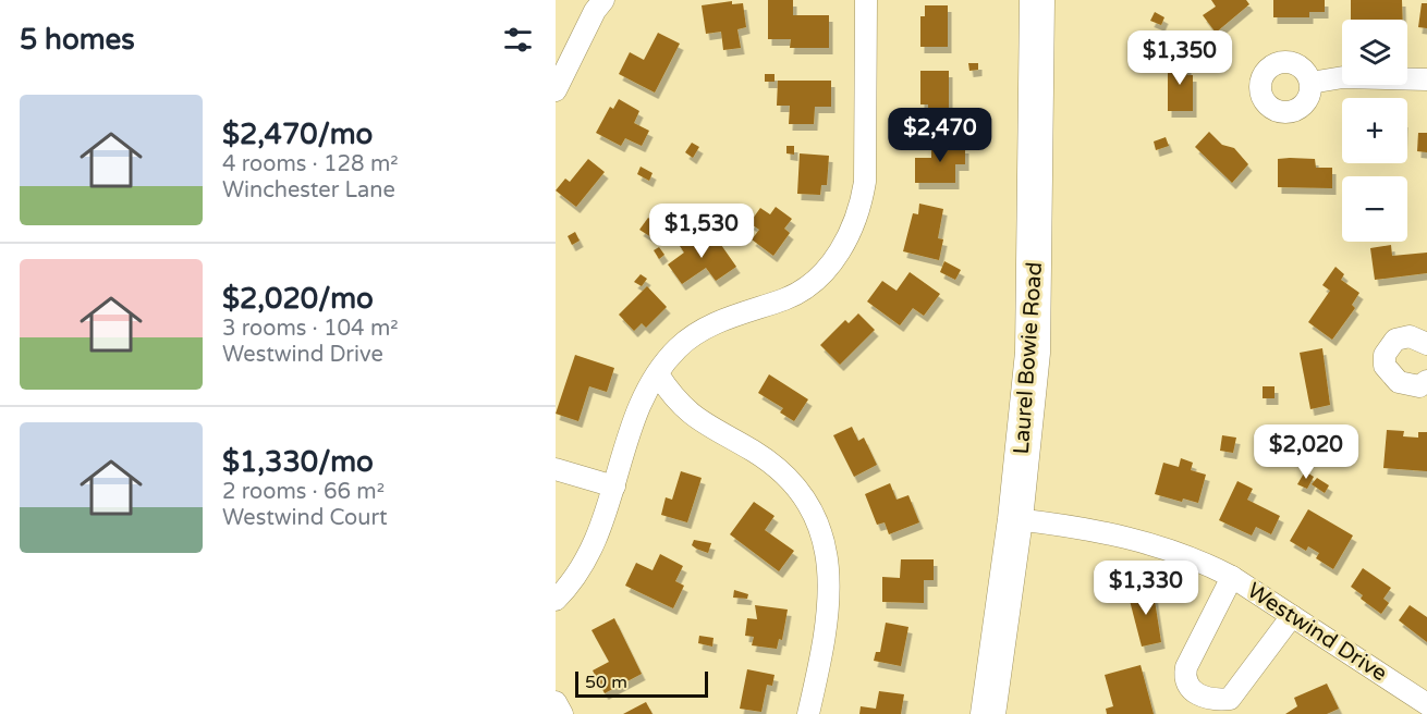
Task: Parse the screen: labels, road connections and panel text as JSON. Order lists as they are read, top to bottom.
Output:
{
  "streets": {
    "main road": ["Laurel Bowie Road"],
    "street": ["Westwind Drive"]
  },
  "crossings": [
    ["Laurel Bowie Road", "Westwind Drive"]
  ],
  "scale_bar": "50 m",
  "page": {
    "heading": "5 homes",
    "map_buttons": ["+", "−"],
    "price": [
      "$1,350",
      "$2,470",
      "$1,530",
      "$2,020",
      "$1,330"
    ],
    "list": [
      {
        "name": "$2,470/mo",
        "note": "4 rooms · 128 m² · Winchester Lane"
      },
      {
        "name": "$2,020/mo",
        "note": "3 rooms · 104 m² · Westwind Drive"
      },
      {
        "name": "$1,330/mo",
        "note": "2 rooms · 66 m² · Westwind Court"
      }
    ],
    "scale": "50 m"
  }
}
